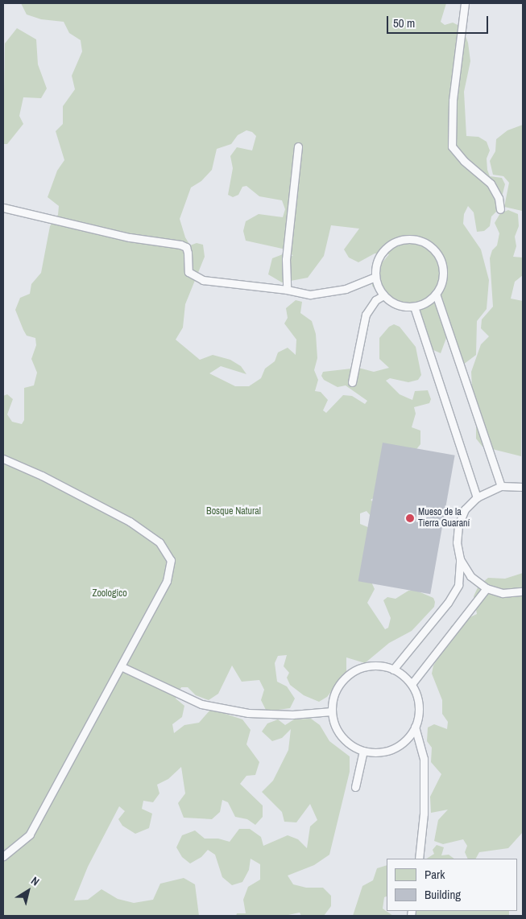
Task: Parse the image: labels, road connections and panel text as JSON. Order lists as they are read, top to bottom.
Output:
{
  "parks": ["Bosque Natural", "Zoologico"],
  "places": ["Mueso de la Tierra Guaraní"],
  "legend": ["Park", "Building"],
  "scale_bar": "50 m",
  "north": "top right"
}
